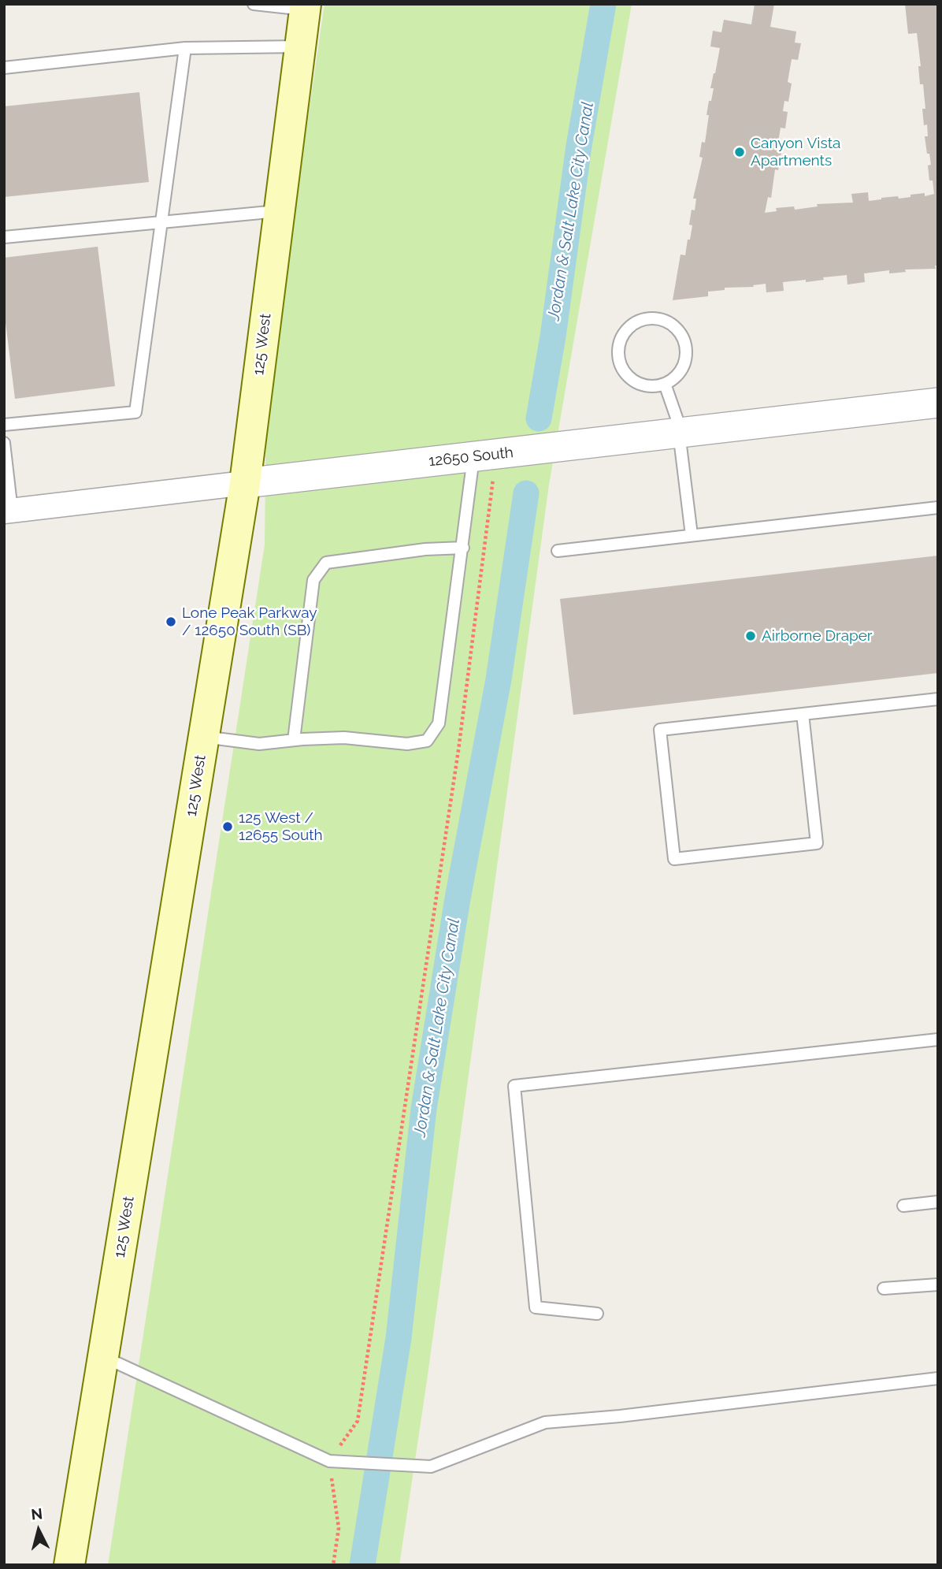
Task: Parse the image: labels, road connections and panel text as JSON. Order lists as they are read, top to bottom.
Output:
{
  "streets": {
    "main road": ["125 West"],
    "street": ["12650 South"]
  },
  "crossings": [
    ["125 West", "12650 South"]
  ],
  "water": ["Jordan & Salt Lake City Canal"],
  "places": [
    "Canyon Vista Apartments",
    "Lone Peak Parkway / 12650 South (SB)",
    "Airborne Draper",
    "125 West / 12655 South"
  ],
  "north": "top"
}
